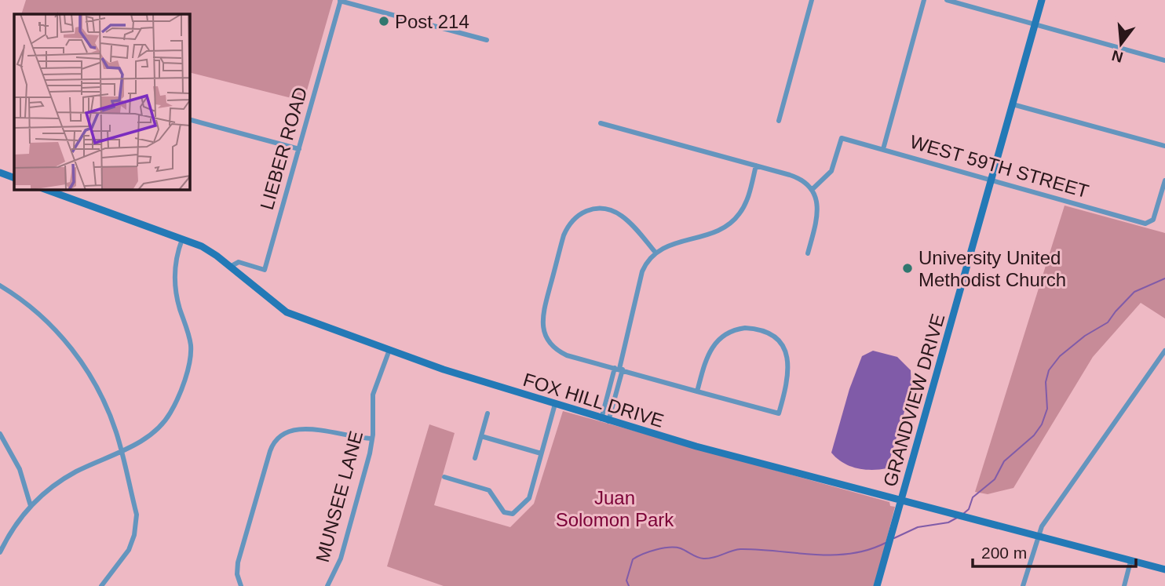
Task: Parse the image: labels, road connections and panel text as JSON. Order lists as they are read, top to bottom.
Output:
{
  "streets": {
    "street": [
      "LIEBER ROAD",
      "WEST 59TH STREET",
      "FOX HILL DRIVE",
      "GRANDVIEW DRIVE",
      "MUNSEE LANE"
    ]
  },
  "crossings": [
    ["LIEBER ROAD", "FOX HILL DRIVE"],
    ["WEST 59TH STREET", "GRANDVIEW DRIVE"],
    ["FOX HILL DRIVE", "GRANDVIEW DRIVE"],
    ["FOX HILL DRIVE", "MUNSEE LANE"]
  ],
  "parks": ["Juan Solomon Park"],
  "places": ["Post 214", "University United Methodist Church"],
  "scale_bar": "200 m",
  "north": "bottom"
}
